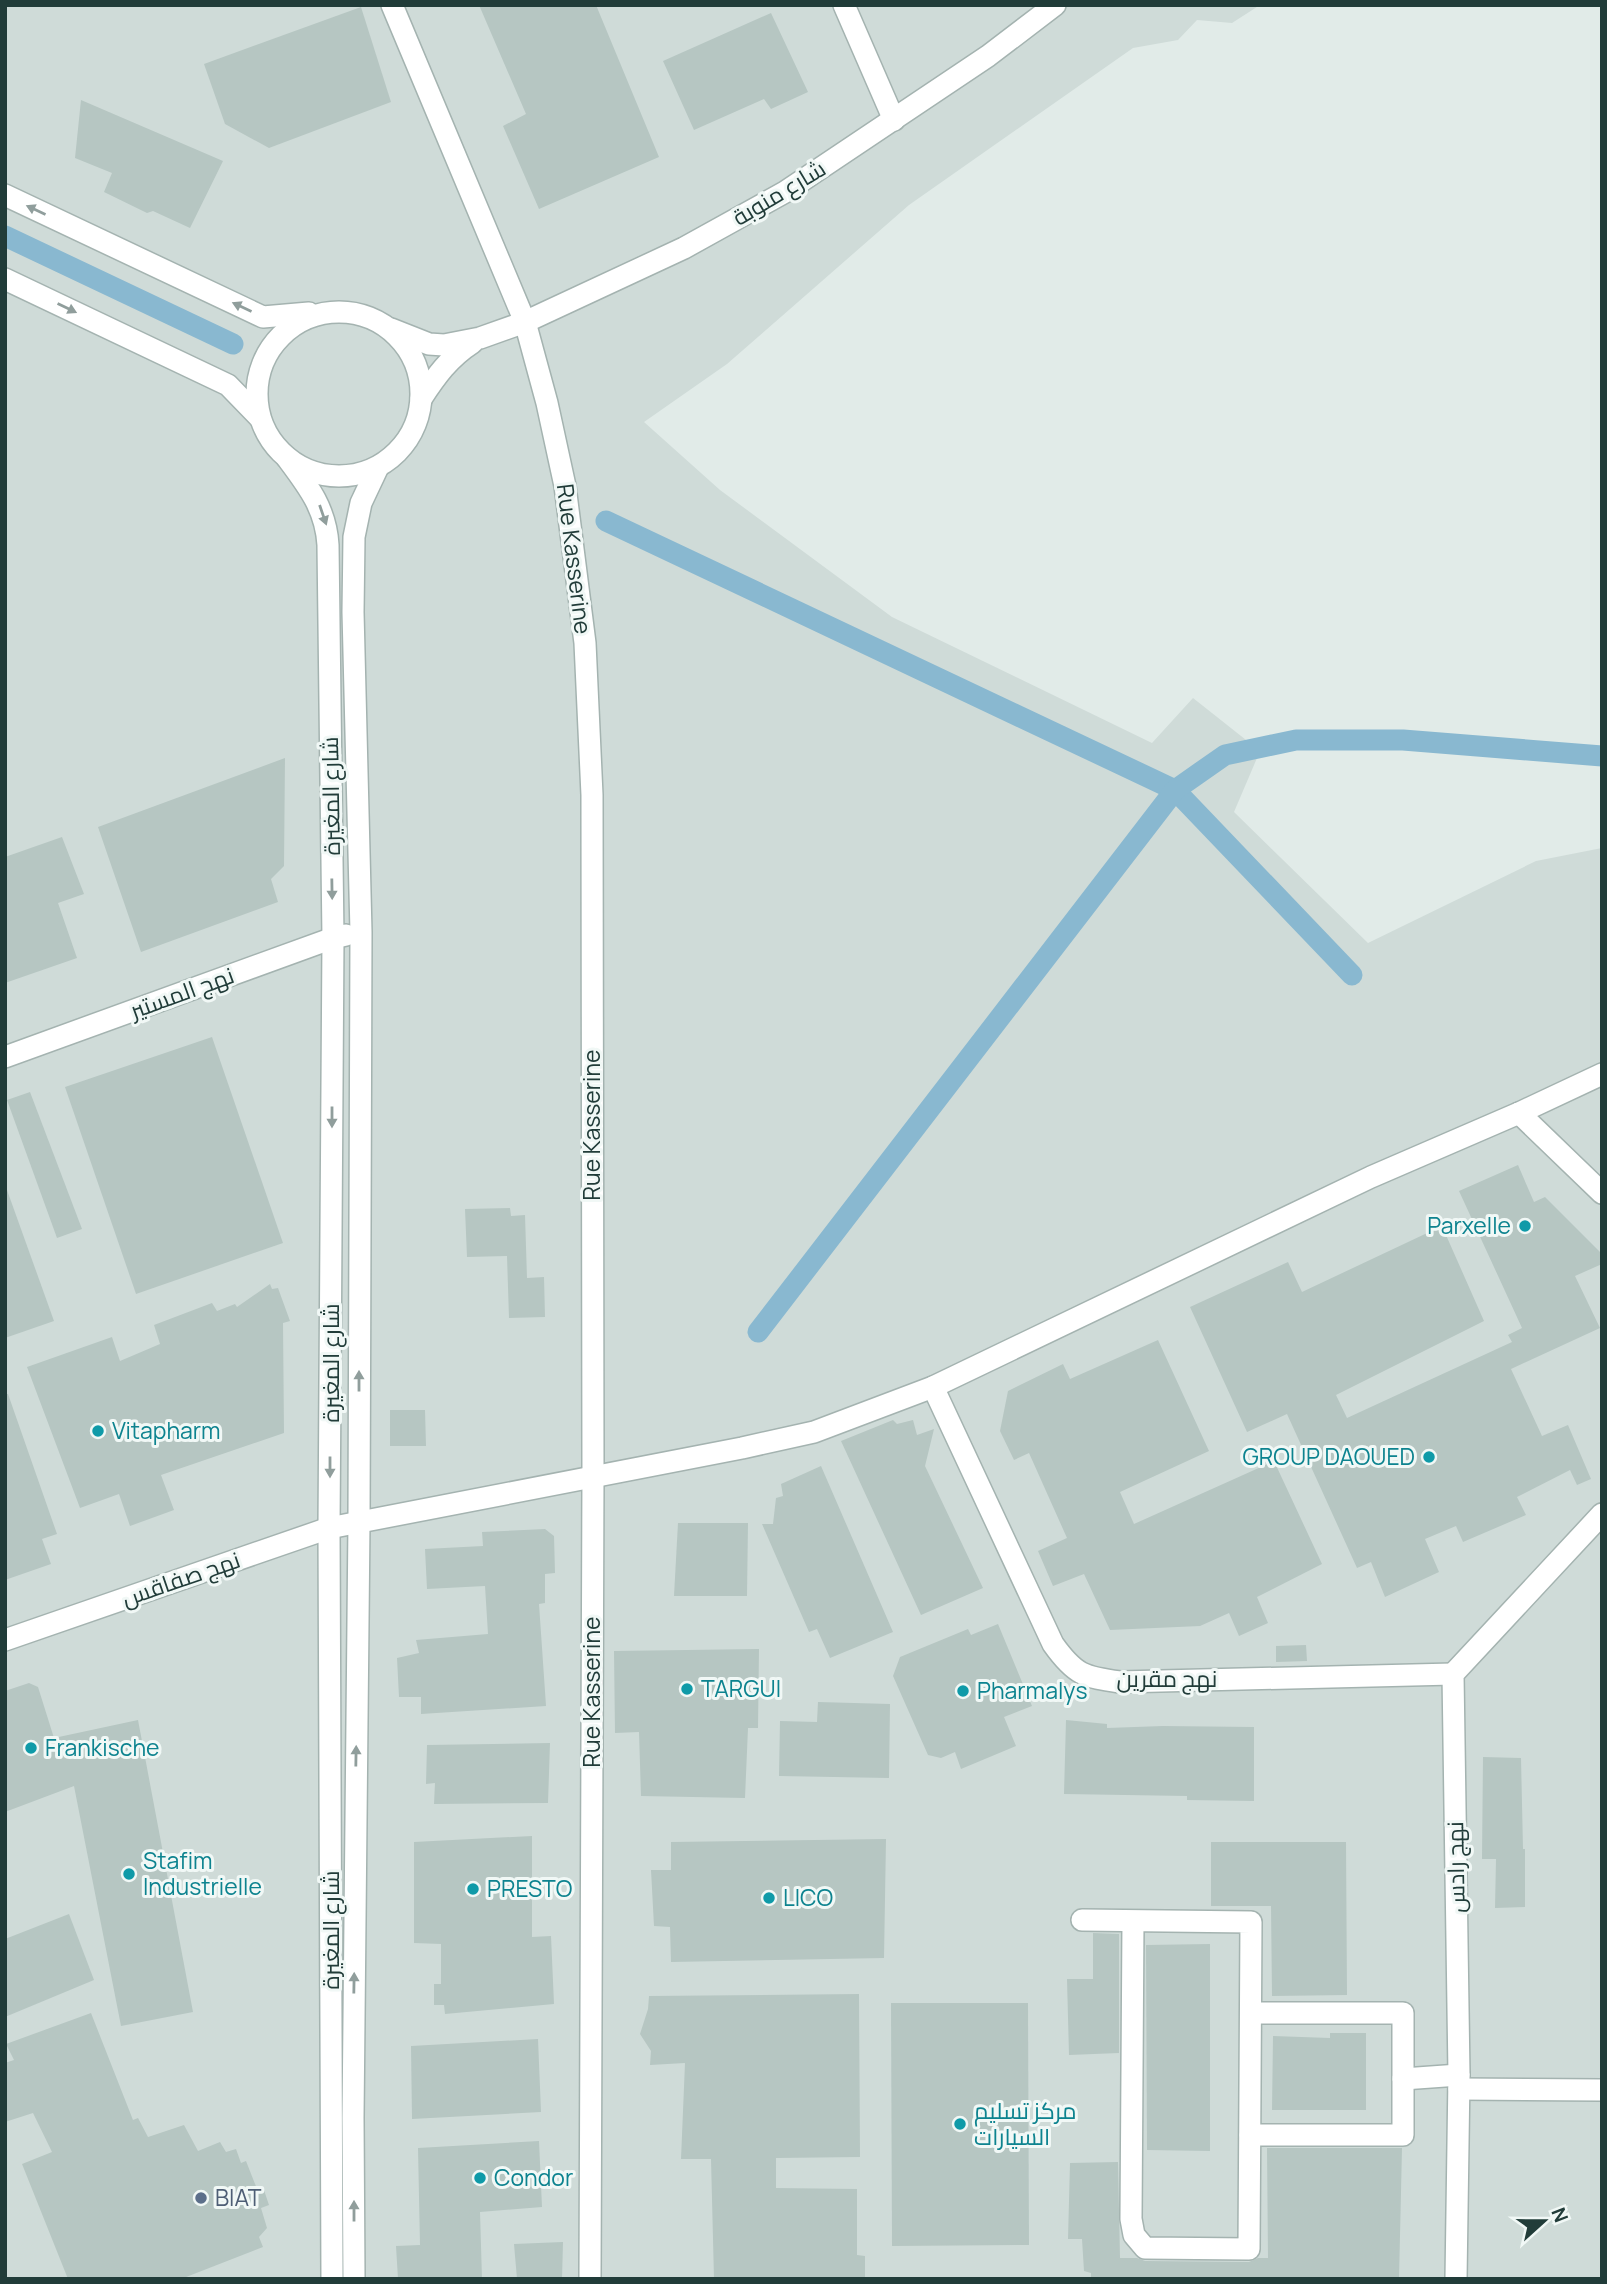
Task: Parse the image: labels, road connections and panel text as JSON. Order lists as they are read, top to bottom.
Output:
{
  "streets": {
    "street": [
      "شارع منوبة",
      "Rue Kasserine",
      "شارع المغيرة",
      "نهج المستير",
      "نهج صفاقس",
      "نهج مقرين",
      "نهج رادس"
    ]
  },
  "crossings": [
    ["شارع منوبة", "Rue Kasserine"],
    ["Rue Kasserine", "نهج صفاقس"],
    ["شارع المغيرة", "نهج المستير"],
    ["شارع المغيرة", "نهج صفاقس"],
    ["نهج صفاقس", "نهج مقرين"],
    ["نهج مقرين", "نهج رادس"]
  ],
  "places": [
    "Parxelle",
    "Vitapharm",
    "GROUP DAOUED",
    "TARGUI",
    "Pharmalys",
    "Frankische",
    "Stafim Industrielle",
    "PRESTO",
    "LICO",
    "مركز تسليم السيارات",
    "Condor",
    "BIAT"
  ],
  "north": "right"
}
